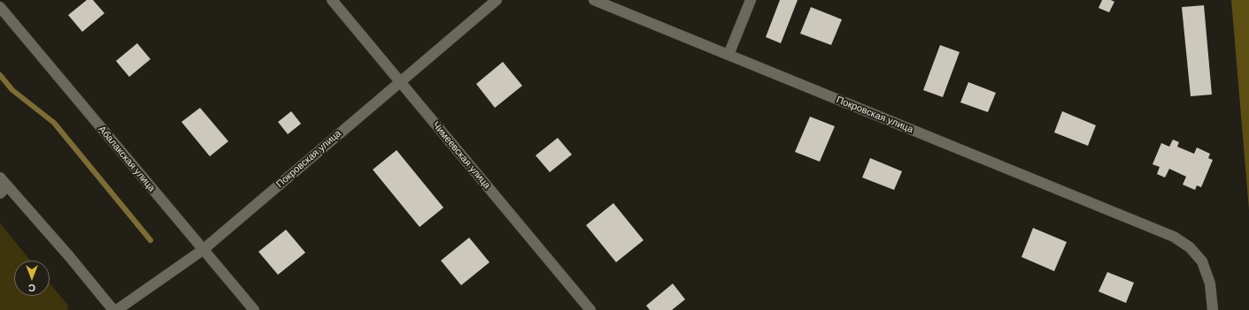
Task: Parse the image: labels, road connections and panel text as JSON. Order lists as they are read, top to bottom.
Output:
{
  "streets": {
    "street": ["Покровская улица", "Чимеевская улица", "Абалакская улица"]
  },
  "crossings": [
    ["Покровская улица", "Чимеевская улица"],
    ["Покровская улица", "Абалакская улица"]
  ],
  "north": "bottom"
}
